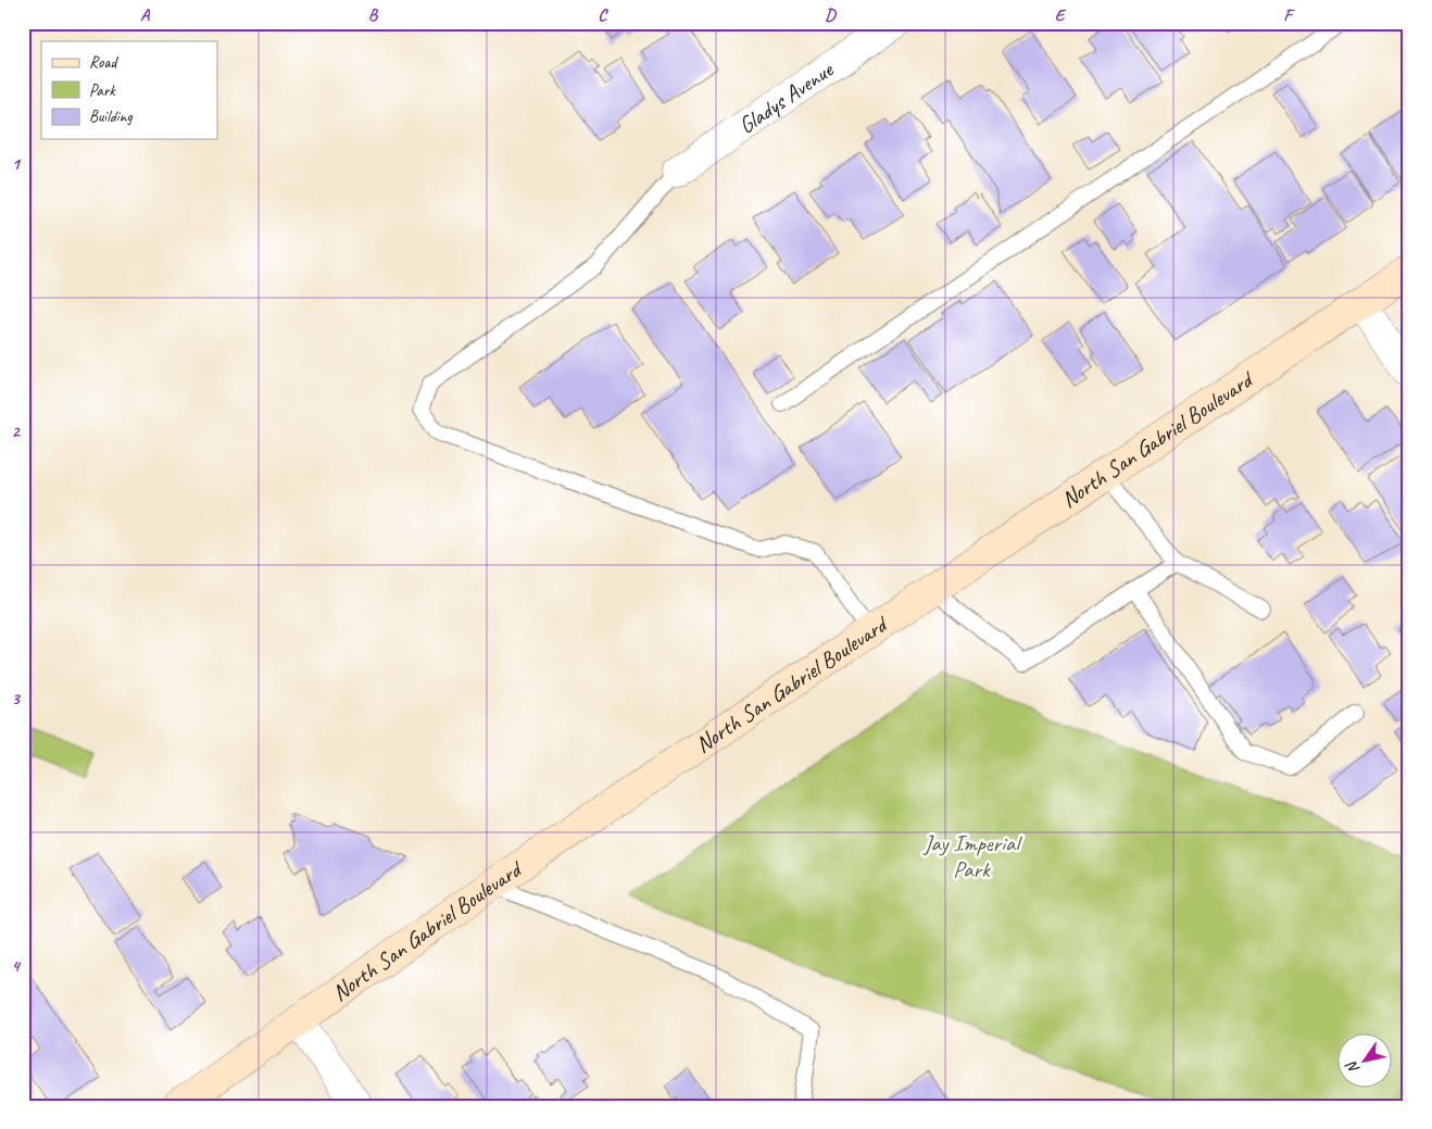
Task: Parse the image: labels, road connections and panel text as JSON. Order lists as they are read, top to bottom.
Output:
{
  "streets": {
    "main road": ["North San Gabriel Boulevard"],
    "street": ["Gladys Avenue"]
  },
  "parks": ["Jay Imperial Park"],
  "legend": ["Road", "Park", "Building"],
  "north": "bottom left",
  "grid": {
    "columns": [
      "A",
      "B",
      "C",
      "D",
      "E",
      "F"
    ],
    "rows": [
      "1",
      "2",
      "3",
      "4"
    ]
  }
}
